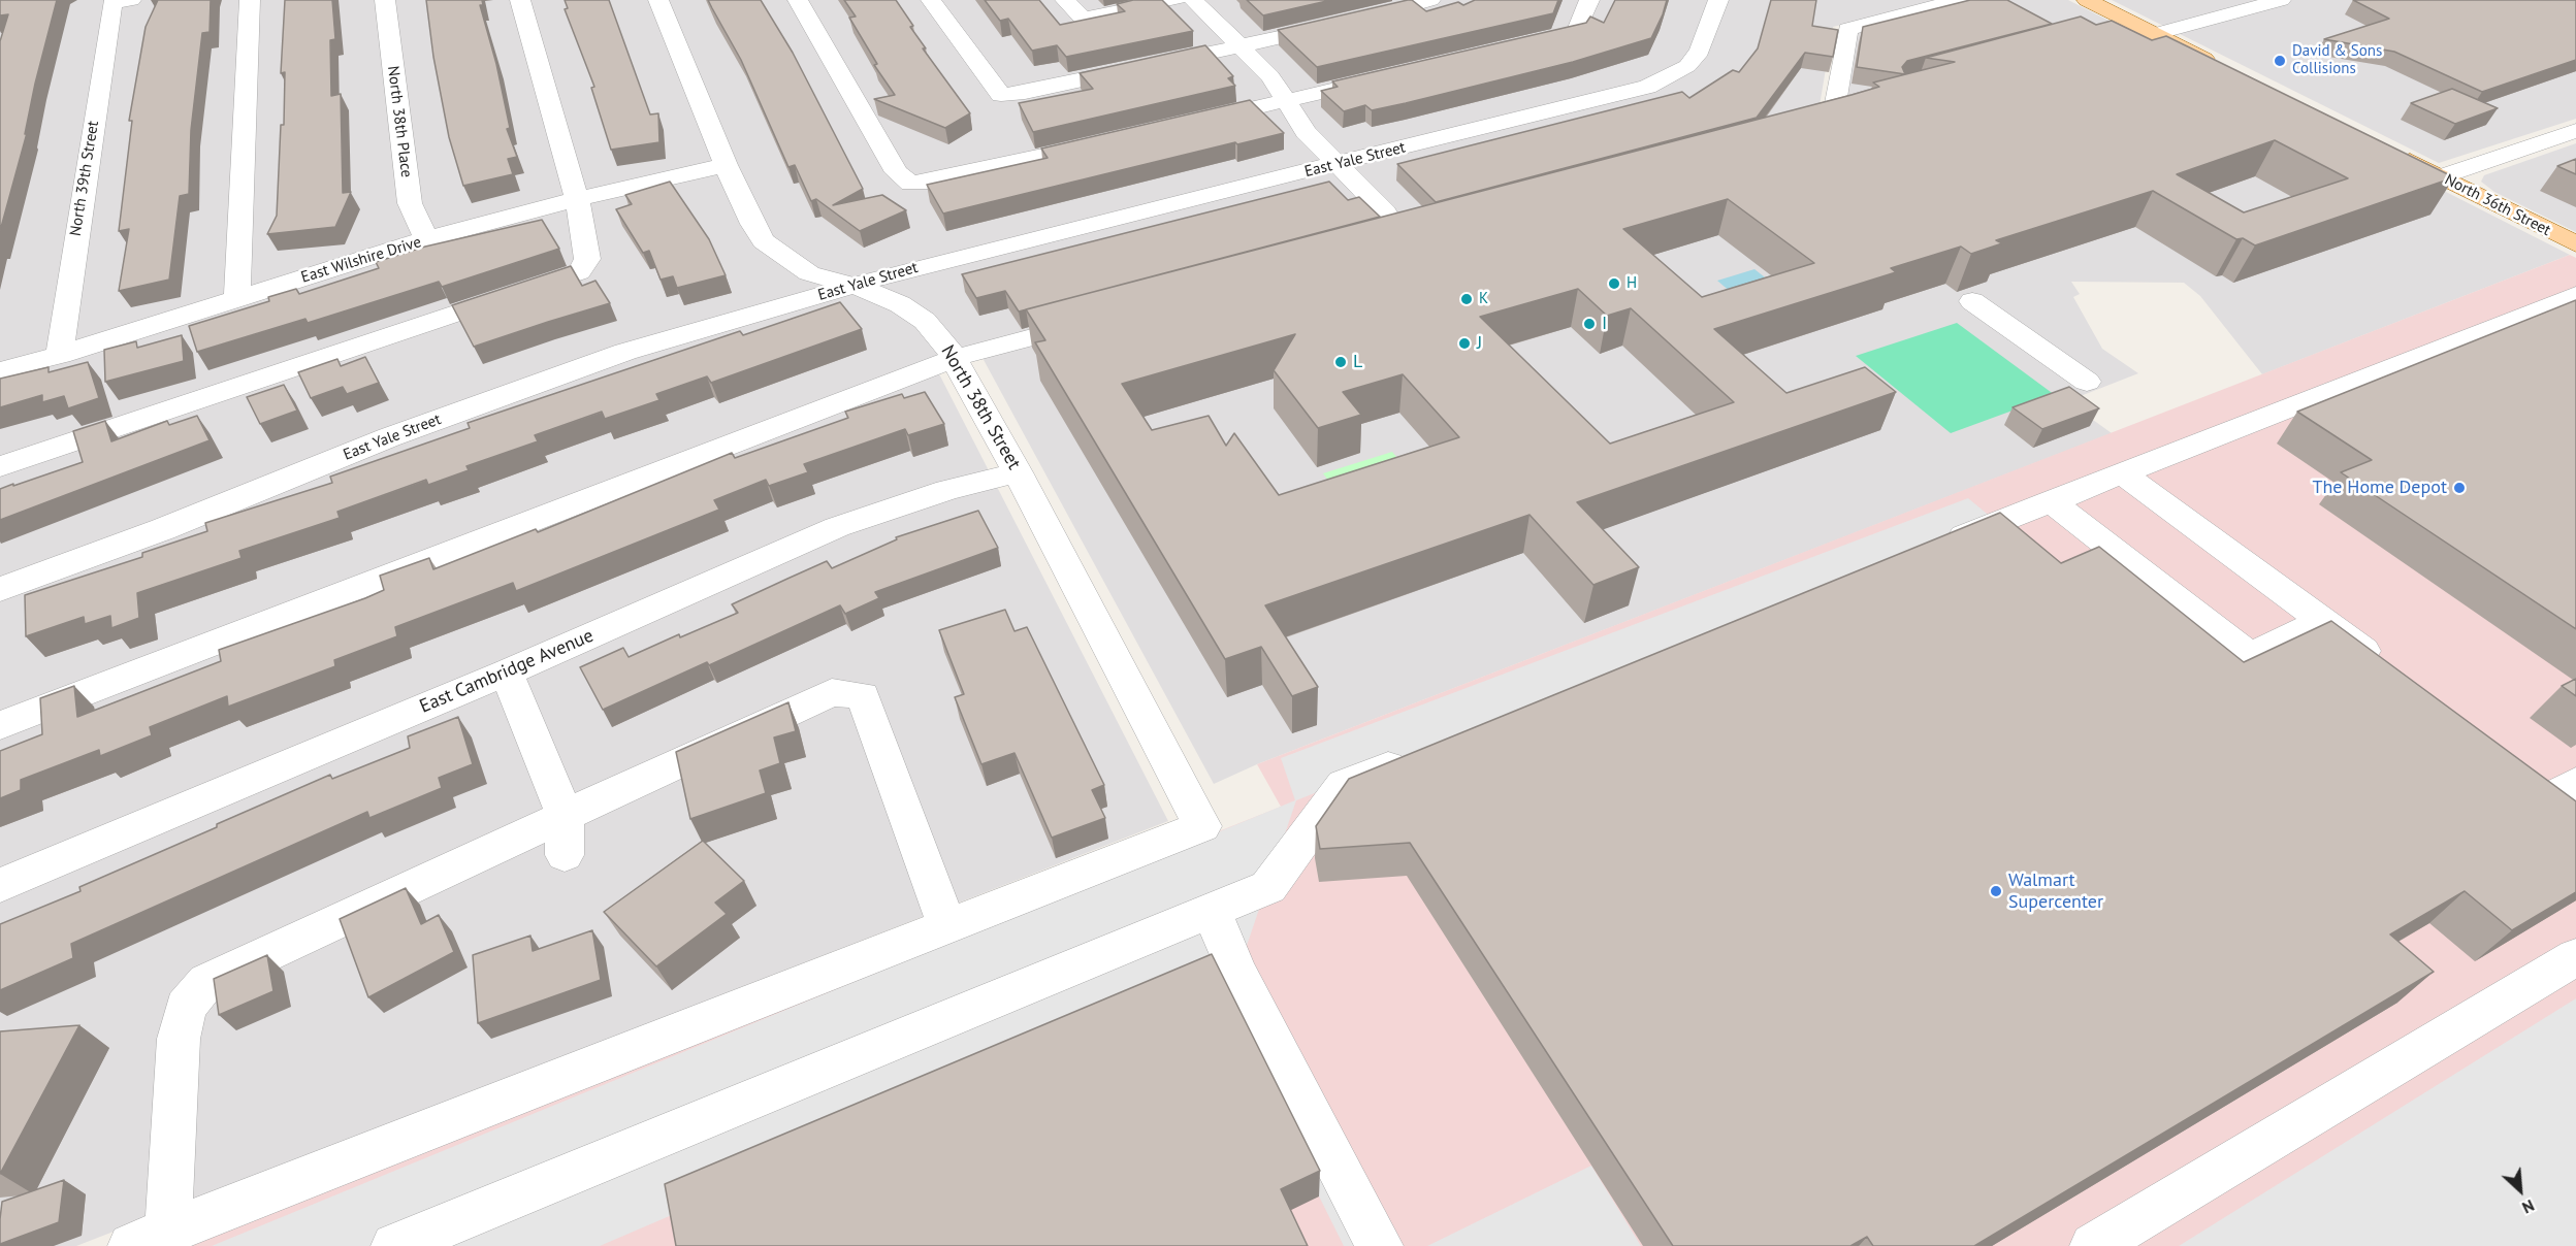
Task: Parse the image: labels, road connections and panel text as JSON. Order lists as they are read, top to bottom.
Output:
{
  "streets": {
    "main road": ["North 36th Street"],
    "street": [
      "North 38th Place",
      "East Yale Street",
      "North 39th Street",
      "East Wilshire Drive",
      "North 38th Street",
      "East Cambridge Avenue"
    ]
  },
  "crossings": [
    ["North 38th Place", "East Wilshire Drive"],
    ["East Yale Street", "North 38th Street"],
    ["North 39th Street", "East Wilshire Drive"],
    ["East Wilshire Drive", "North 38th Street"],
    ["North 38th Street", "East Cambridge Avenue"]
  ],
  "places": [
    "David & Sons Collisions",
    "H",
    "K",
    "I",
    "J",
    "L",
    "The Home Depot",
    "Walmart Supercenter"
  ],
  "north": "bottom right"
}
